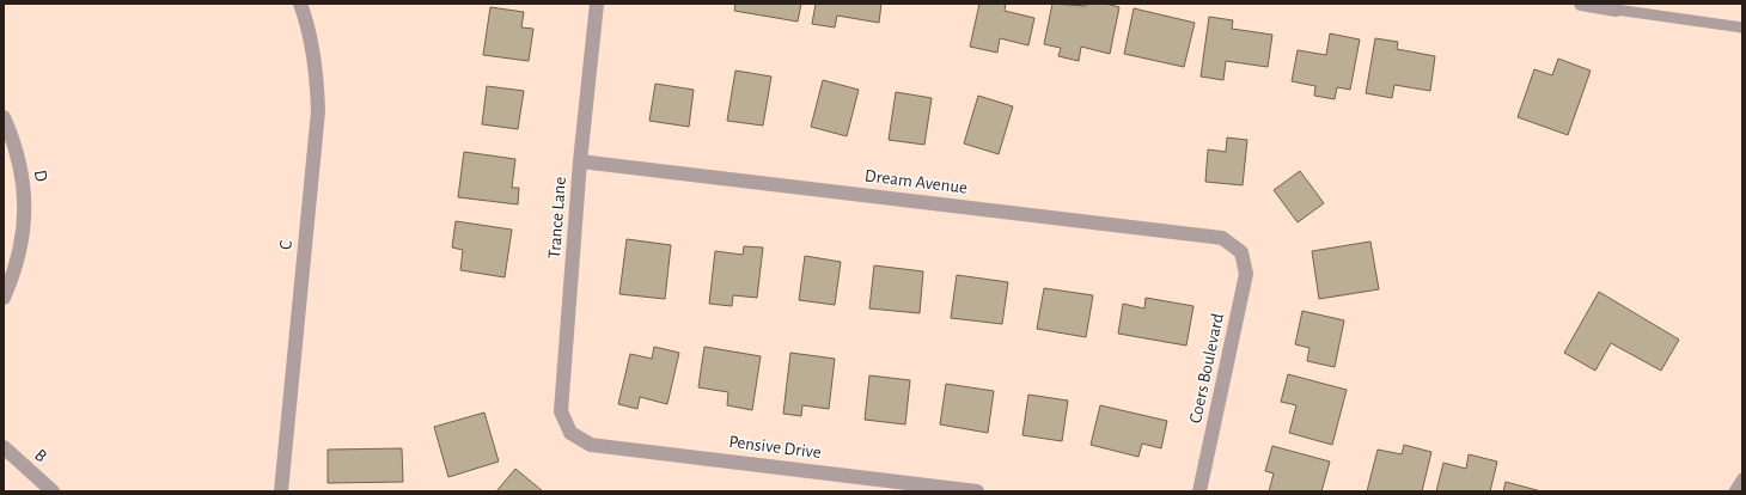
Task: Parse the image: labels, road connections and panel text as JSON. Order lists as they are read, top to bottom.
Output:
{
  "streets": {
    "street": [
      "D",
      "Dream Avenue",
      "Trance Lane",
      "C",
      "Coers Boulevard",
      "Pensive Drive",
      "B"
    ]
  },
  "crossings": [
    ["Dream Avenue", "Trance Lane"],
    ["Dream Avenue", "Coers Boulevard"],
    ["Trance Lane", "Pensive Drive"]
  ]
}
